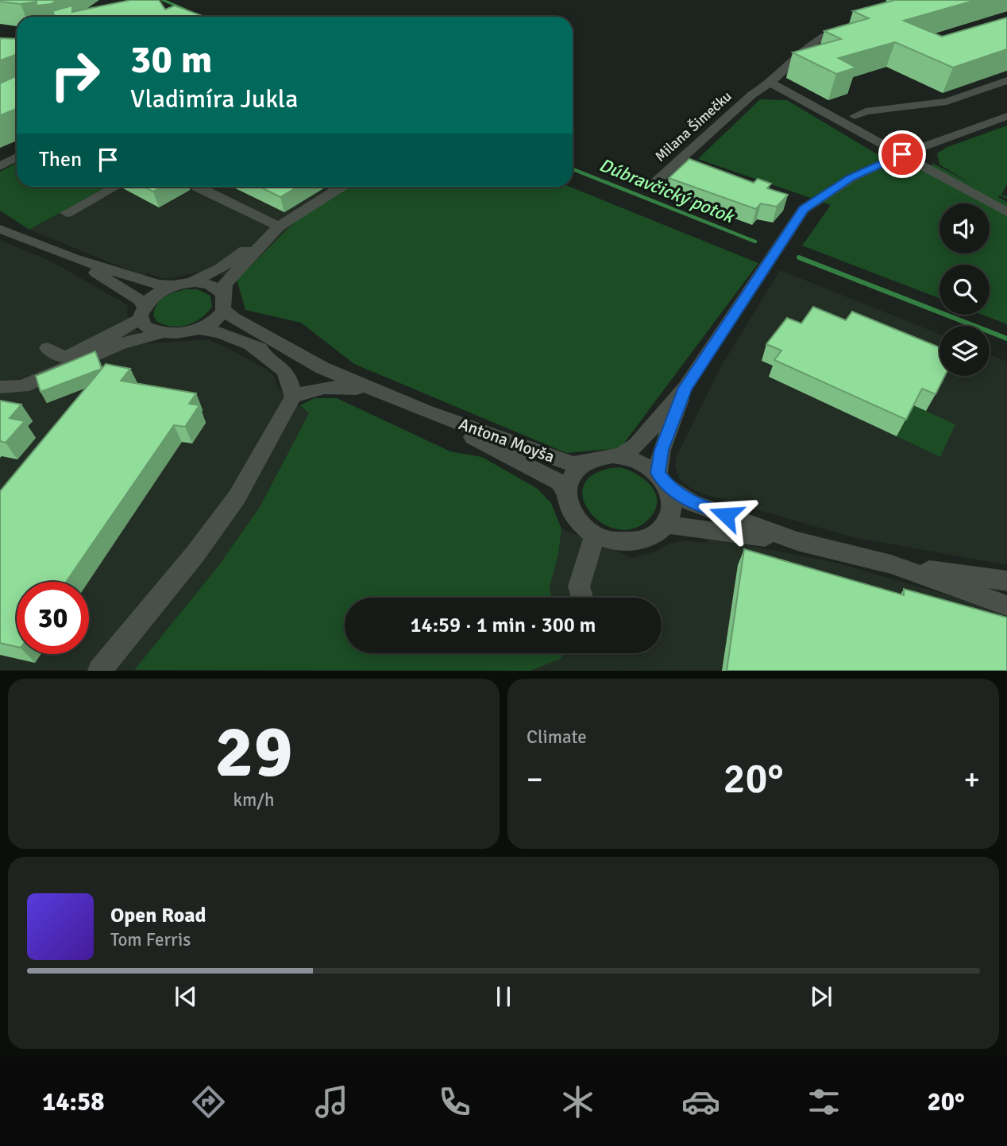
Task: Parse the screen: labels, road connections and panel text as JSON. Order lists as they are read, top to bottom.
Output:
{
  "streets": {
    "street": ["Milana Šimečku", "Antona Moyša"]
  },
  "water": ["Dúbravčický potok"],
  "page": {
    "turn": ["30 m", "Vladimíra Jukla"],
    "then": "Then",
    "limit": "30",
    "trip": "14:59 · 1 min · 300 m",
    "tile": [
      ["29", "km/h"],
      "Climate"
    ],
    "heat": ["−", "20°", "+"],
    "song": ["Open Road", "Tom Ferris"],
    "tabs": ["14:58", "20°"]
  }
}
